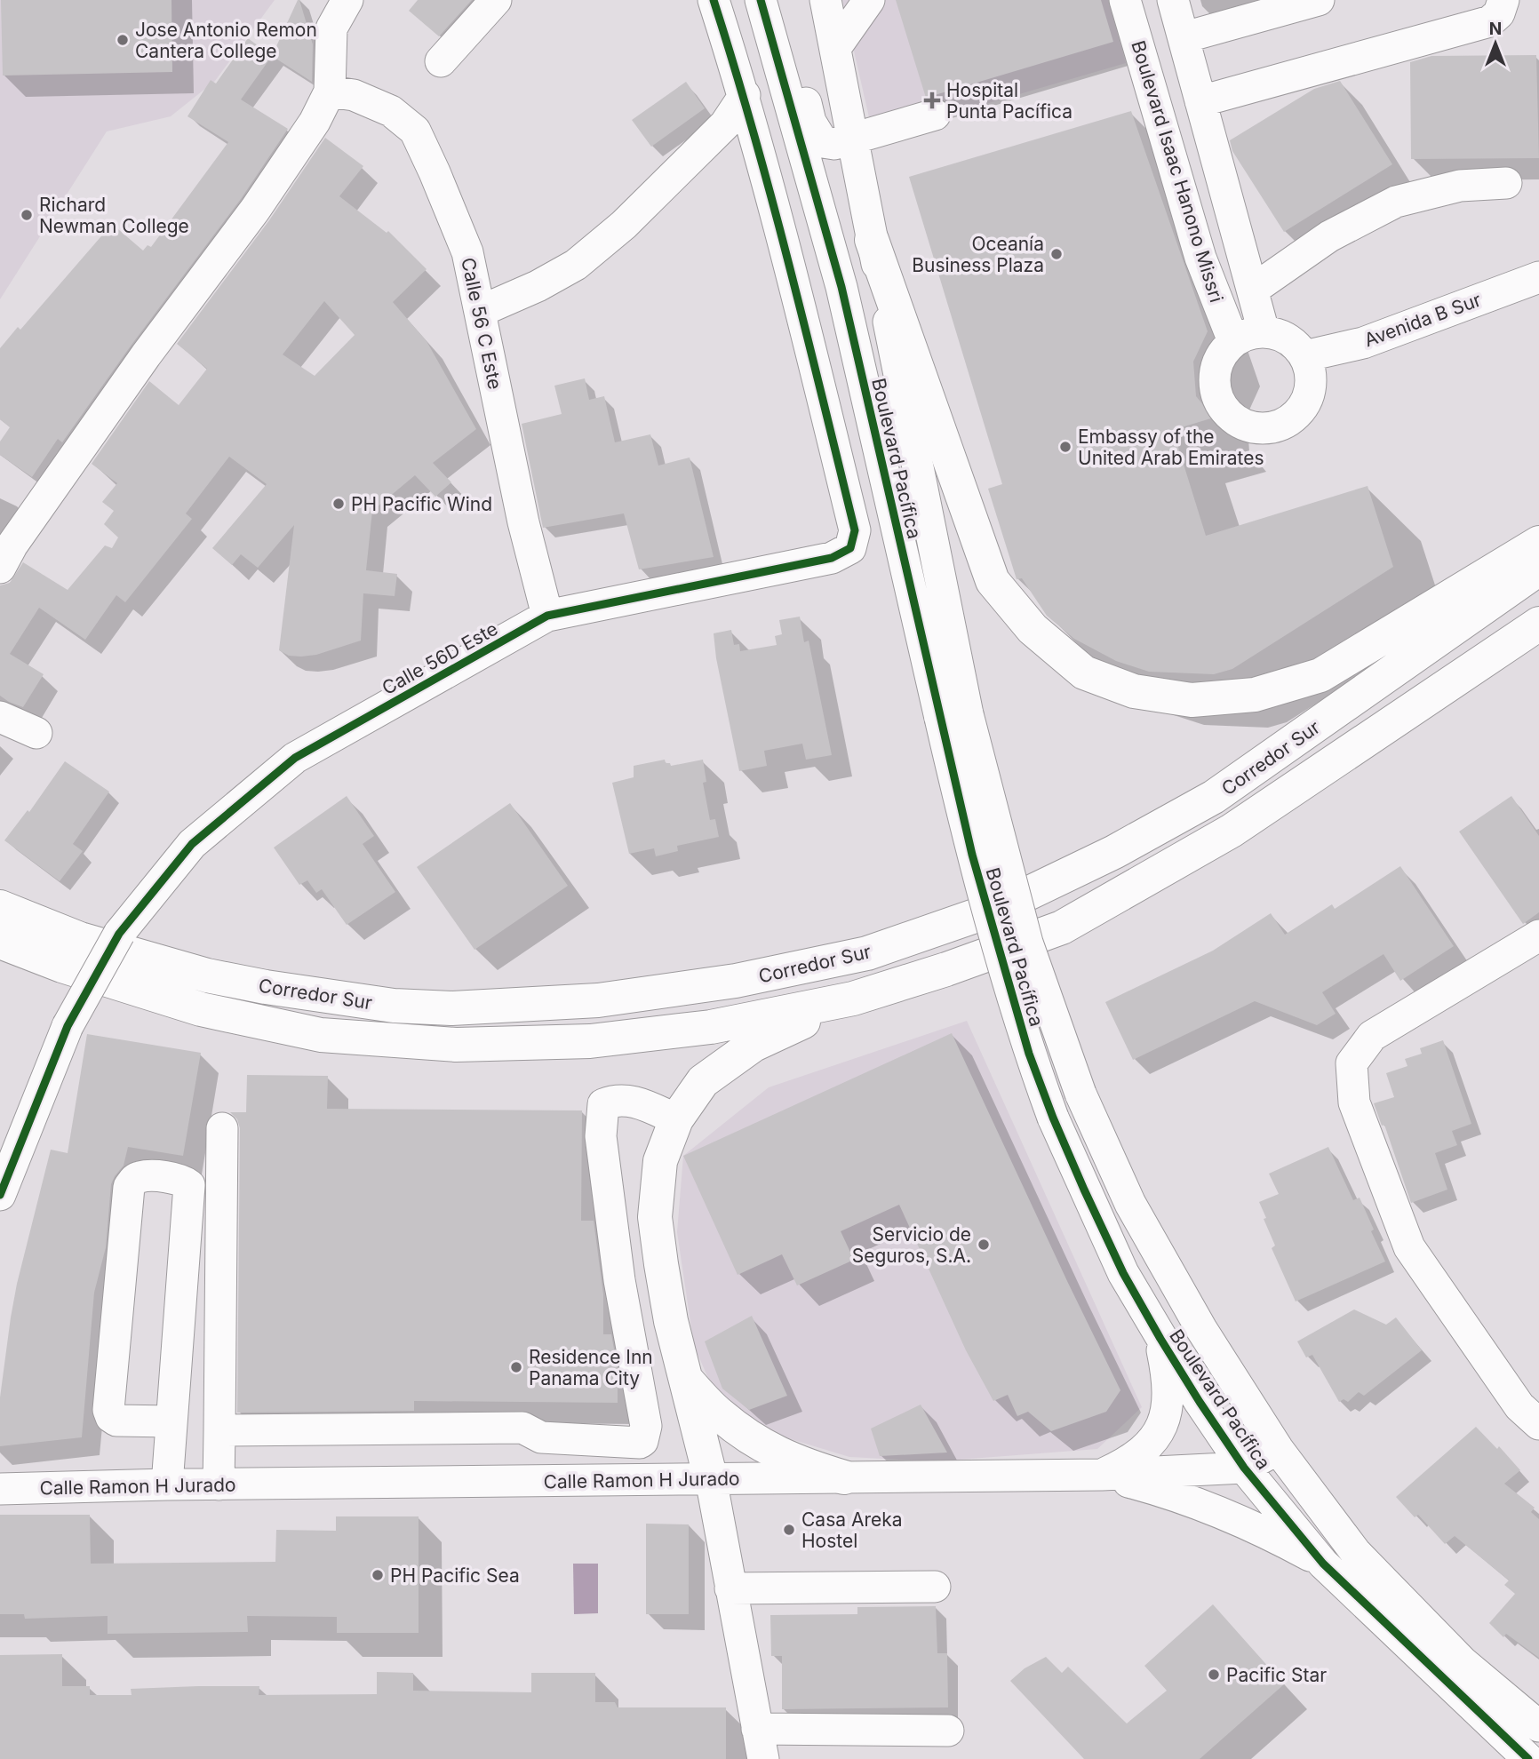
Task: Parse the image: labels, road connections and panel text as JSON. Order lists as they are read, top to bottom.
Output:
{
  "streets": {
    "highway": ["Corredor Sur"],
    "street": [
      "Boulevard Isaac Hanono Missri",
      "Avenida B Sur",
      "Calle 56 C Este",
      "Boulevard Pacífica",
      "Calle 56D Este",
      "Calle Ramon H Jurado"
    ]
  },
  "crossings": [
    ["Boulevard Isaac Hanono Missri", "Avenida B Sur"],
    ["Calle 56 C Este", "Calle 56D Este"],
    ["Boulevard Pacífica", "Calle Ramon H Jurado"]
  ],
  "places": {
    "other": [
      "Jose Antonio Remon Cantera College",
      "Richard Newman College",
      "Oceanía Business Plaza",
      "Embassy of the United Arab Emirates",
      "PH Pacific Wind",
      "Servicio de Seguros, S.A.",
      "Residence Inn Panama City",
      "Casa Areka Hostel",
      "PH Pacific Sea",
      "Pacific Star"
    ],
    "health": ["Hospital Punta Pacífica"]
  },
  "north": "top"
}
